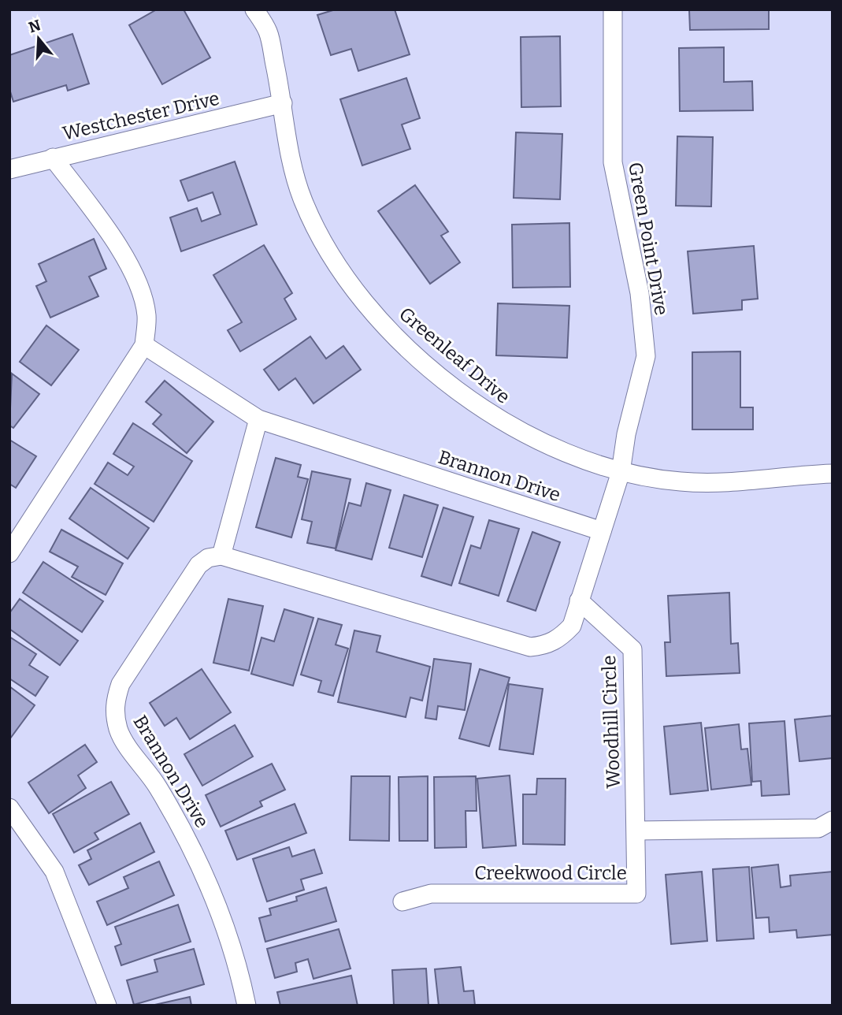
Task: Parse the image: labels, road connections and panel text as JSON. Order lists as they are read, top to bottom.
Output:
{
  "streets": {
    "street": [
      "Westchester Drive",
      "Green Point Drive",
      "Greenleaf Drive",
      "Brannon Drive",
      "Woodhill Circle",
      "Creekwood Circle"
    ]
  },
  "crossings": [
    ["Westchester Drive", "Greenleaf Drive"],
    ["Green Point Drive", "Greenleaf Drive"],
    ["Woodhill Circle", "Creekwood Circle"]
  ],
  "north": "top"
}
